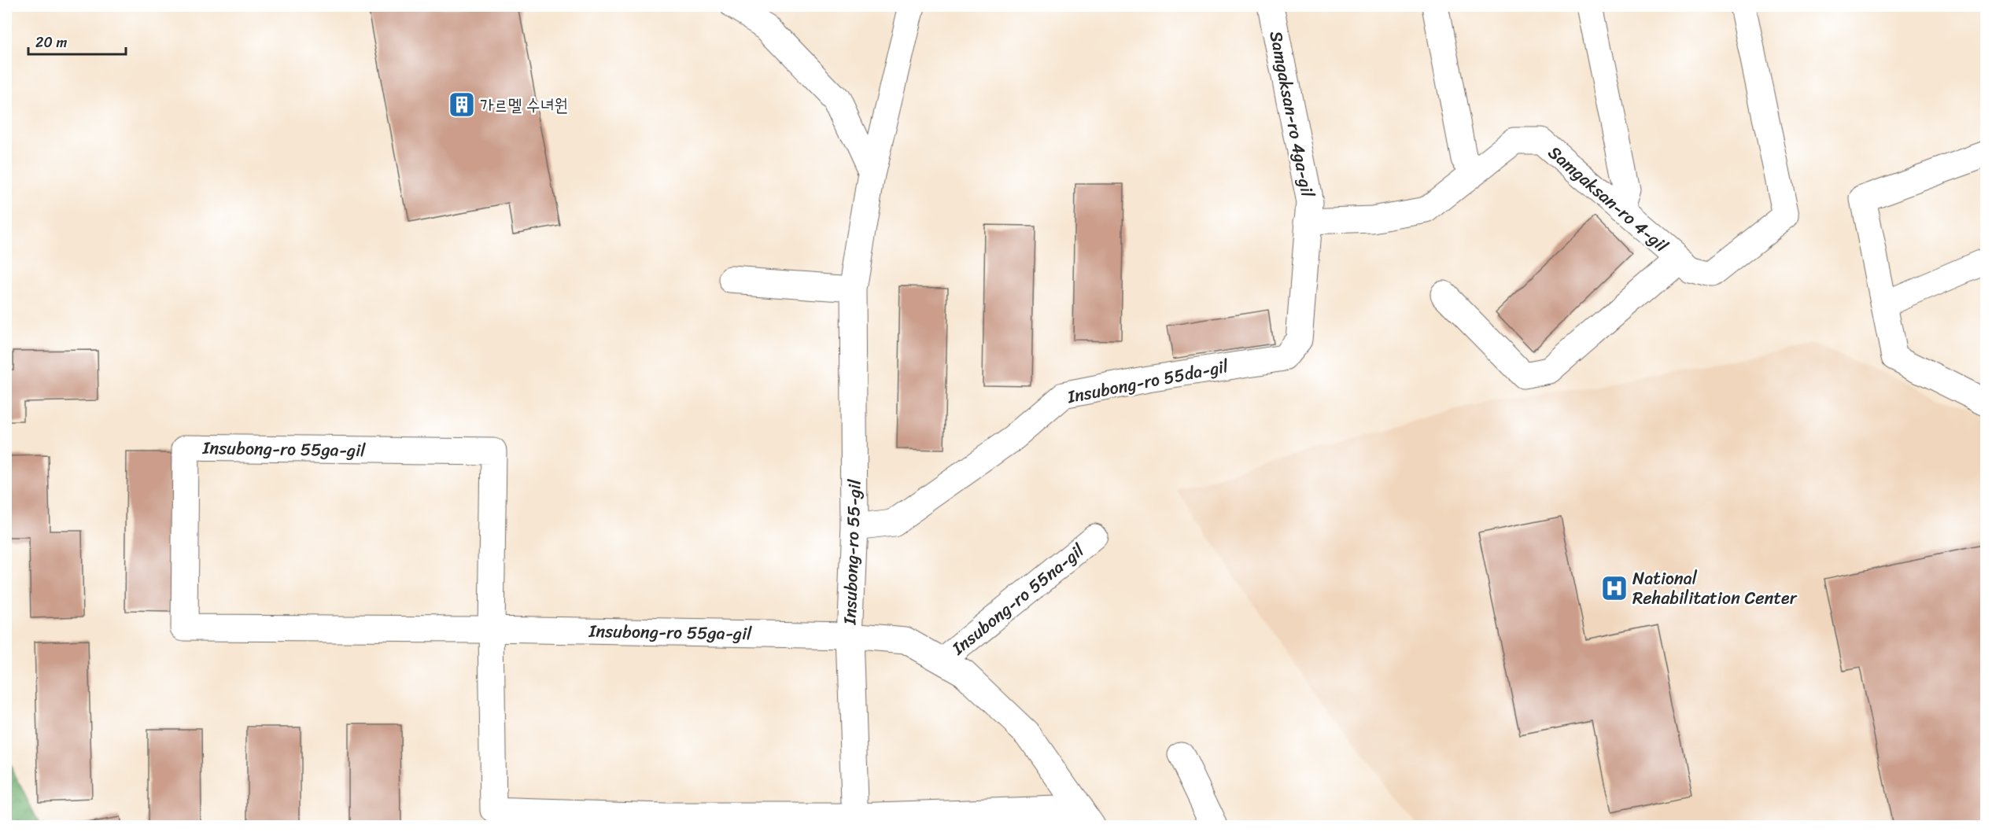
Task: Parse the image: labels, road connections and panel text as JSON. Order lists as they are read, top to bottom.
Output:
{
  "streets": {
    "street": [
      "Samgaksan-ro 4ga-gil",
      "Samgaksan-ro 4-gil",
      "Insubong-ro 55da-gil",
      "Insubong-ro 55ga-gil",
      "Insubong-ro 55-gil",
      "Insubong-ro 55na-gil"
    ]
  },
  "crossings": [
    ["Samgaksan-ro 4ga-gil", "Samgaksan-ro 4-gil"],
    ["Samgaksan-ro 4ga-gil", "Insubong-ro 55da-gil"],
    ["Samgaksan-ro 4-gil", "Insubong-ro 55da-gil"],
    ["Insubong-ro 55da-gil", "Insubong-ro 55-gil"],
    ["Insubong-ro 55ga-gil", "Insubong-ro 55-gil"],
    ["Insubong-ro 55ga-gil", "Insubong-ro 55na-gil"],
    ["Insubong-ro 55-gil", "Insubong-ro 55na-gil"]
  ],
  "places": {
    "building": ["가르멜 수녀원"],
    "hospital": ["National Rehabilitation Center"]
  },
  "scale_bar": "20 m"
}
